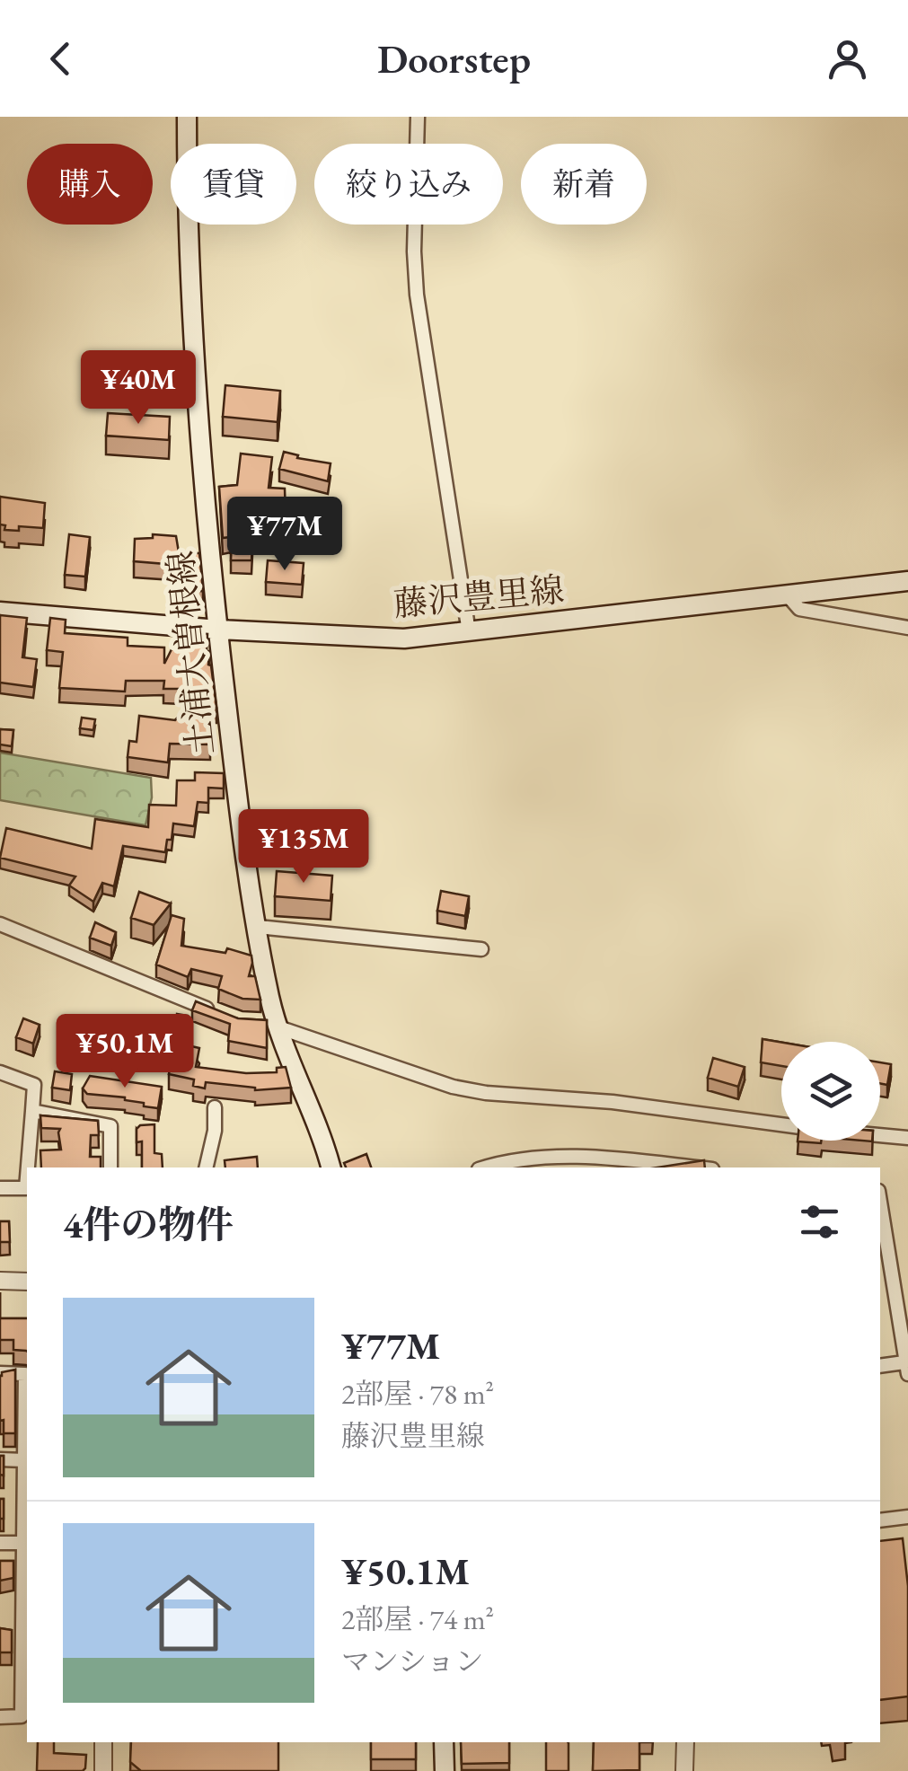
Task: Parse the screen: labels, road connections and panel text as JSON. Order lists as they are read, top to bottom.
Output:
{
  "streets": {
    "main road": ["藤沢豊里線", "土浦大曽根線"]
  },
  "crossings": [
    ["藤沢豊里線", "土浦大曽根線"]
  ],
  "page": {
    "header": "Doorstep",
    "chip": [
      "購入",
      "賃貸",
      "絞り込み",
      "新着"
    ],
    "price": [
      "¥40M",
      "¥77M",
      "¥135M",
      "¥50.1M"
    ],
    "heading": "4件の物件",
    "list": [
      {
        "name": "¥77M",
        "note": "2部屋 · 78 m² · 藤沢豊里線"
      },
      {
        "name": "¥50.1M",
        "note": "2部屋 · 74 m² · マンション"
      }
    ]
  }
}
